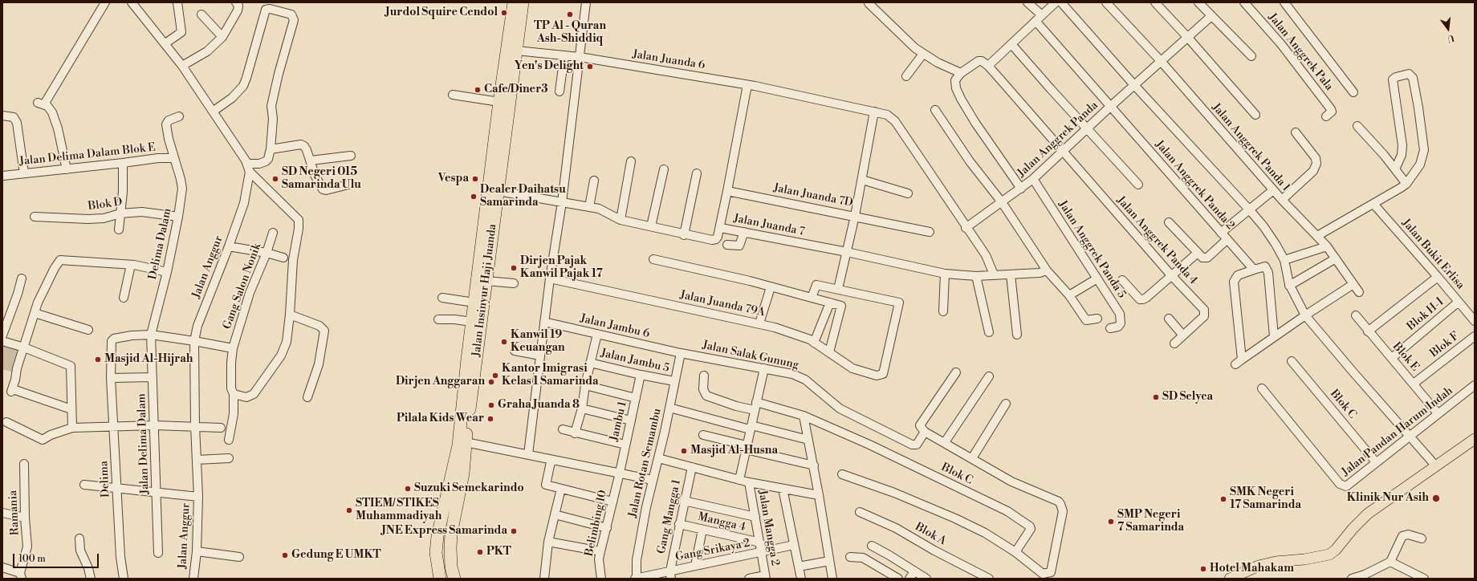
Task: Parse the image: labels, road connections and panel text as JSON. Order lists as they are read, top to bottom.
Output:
{
  "streets": {
    "highway": ["Jalan Insinyur Haji Juanda"],
    "street": [
      "Jalan Anggrek Pala",
      "Jalan Juanda 6",
      "Jalan Anggrek Panda",
      "Jalan Anggrek Panda 1",
      "Jalan Delima Dalam Blok E",
      "Jalan Anggrek Panda 2",
      "Jalan Juanda 7D",
      "Blok D",
      "Jalan Juanda 7",
      "Jalan Anggrek Panda 4",
      "Delima Dalam",
      "Jalan Anggrek Panda 5",
      "Jalan Bukit Erlisa",
      "Jalan Anggur",
      "Gang Salon Nonik",
      "Jalan Juanda 79A",
      "Blok H-I",
      "Jalan Jambu 6",
      "Blok F",
      "Jalan Salak Gunung",
      "Blok E",
      "Jalan Jambu 5",
      "Blok C",
      "Jambu 1",
      "Jalan Pandan Harum Indah",
      "Jalan Delima Dalam",
      "Jalan Rotan Semambu",
      "Delima",
      "Ramania",
      "Gang Mangga 1",
      "Mangga 4",
      "Belimbing 10",
      "Jalan Mangga 2",
      "Blok A",
      "Gang Srikaya 2"
    ]
  },
  "crossings": [
    ["Jalan Juanda 6", "Jalan Anggrek Panda"],
    ["Jalan Juanda 6", "Jalan Insinyur Haji Juanda"],
    ["Jalan Anggrek Panda", "Jalan Anggrek Panda 1"],
    ["Jalan Anggrek Panda", "Jalan Anggrek Panda 2"],
    ["Jalan Anggrek Panda", "Jalan Anggrek Panda 4"],
    ["Jalan Anggrek Panda", "Jalan Anggrek Panda 5"],
    ["Jalan Delima Dalam Blok E", "Delima Dalam"],
    ["Blok D", "Delima Dalam"],
    ["Jalan Juanda 7", "Jalan Insinyur Haji Juanda"],
    ["Delima Dalam", "Jalan Delima Dalam"],
    ["Delima Dalam", "Delima"],
    ["Jalan Bukit Erlisa", "Blok H-I"],
    ["Blok H-I", "Blok E"],
    ["Jalan Jambu 6", "Jalan Salak Gunung"],
    ["Jalan Jambu 6", "Jalan Rotan Semambu"],
    ["Blok F", "Blok E"],
    ["Jalan Salak Gunung", "Jalan Rotan Semambu"],
    ["Blok E", "Jalan Pandan Harum Indah"],
    ["Jalan Jambu 5", "Jambu 1"],
    ["Jalan Jambu 5", "Jalan Rotan Semambu"],
    ["Blok C", "Jalan Pandan Harum Indah"],
    ["Jambu 1", "Belimbing 10"],
    ["Jalan Delima Dalam", "Delima"],
    ["Jalan Rotan Semambu", "Gang Srikaya 2"],
    ["Gang Mangga 1", "Mangga 4"],
    ["Gang Mangga 1", "Gang Srikaya 2"],
    ["Mangga 4", "Jalan Mangga 2"],
    ["Jalan Mangga 2", "Gang Srikaya 2"]
  ],
  "places": [
    "Jurdol Squire Cendol",
    "TP Al - Quran Ash-Shiddiq",
    "Yen's Delight",
    "Cafe/Diner3",
    "SD Negeri 015 Samarinda Ulu",
    "Vespa",
    "Dealer Daihatsu Samarinda",
    "Dirjen Pajak Kanwil Pajak 17",
    "Kanwil 19 Keuangan",
    "Masjid Al-Hijrah",
    "Kantor Imigrasi Kelas 1 Samarinda",
    "Dirjen Anggaran",
    "SD Selyca",
    "Graha Juanda 8",
    "Pilala Kids Wear",
    "Masjid Al-Husna",
    "Suzuki Semekarindo",
    "Klinik Nur Asih",
    "SMK Negeri 17 Samarinda",
    "STIEM/ STIKES Muhammadiyah",
    "SMP Negeri 7 Samarinda",
    "JNE Express Samarinda",
    "PKT",
    "Gedung E UMKT",
    "Hotel Mahakam"
  ],
  "scale_bar": "100 m",
  "north": "bottom"
}
